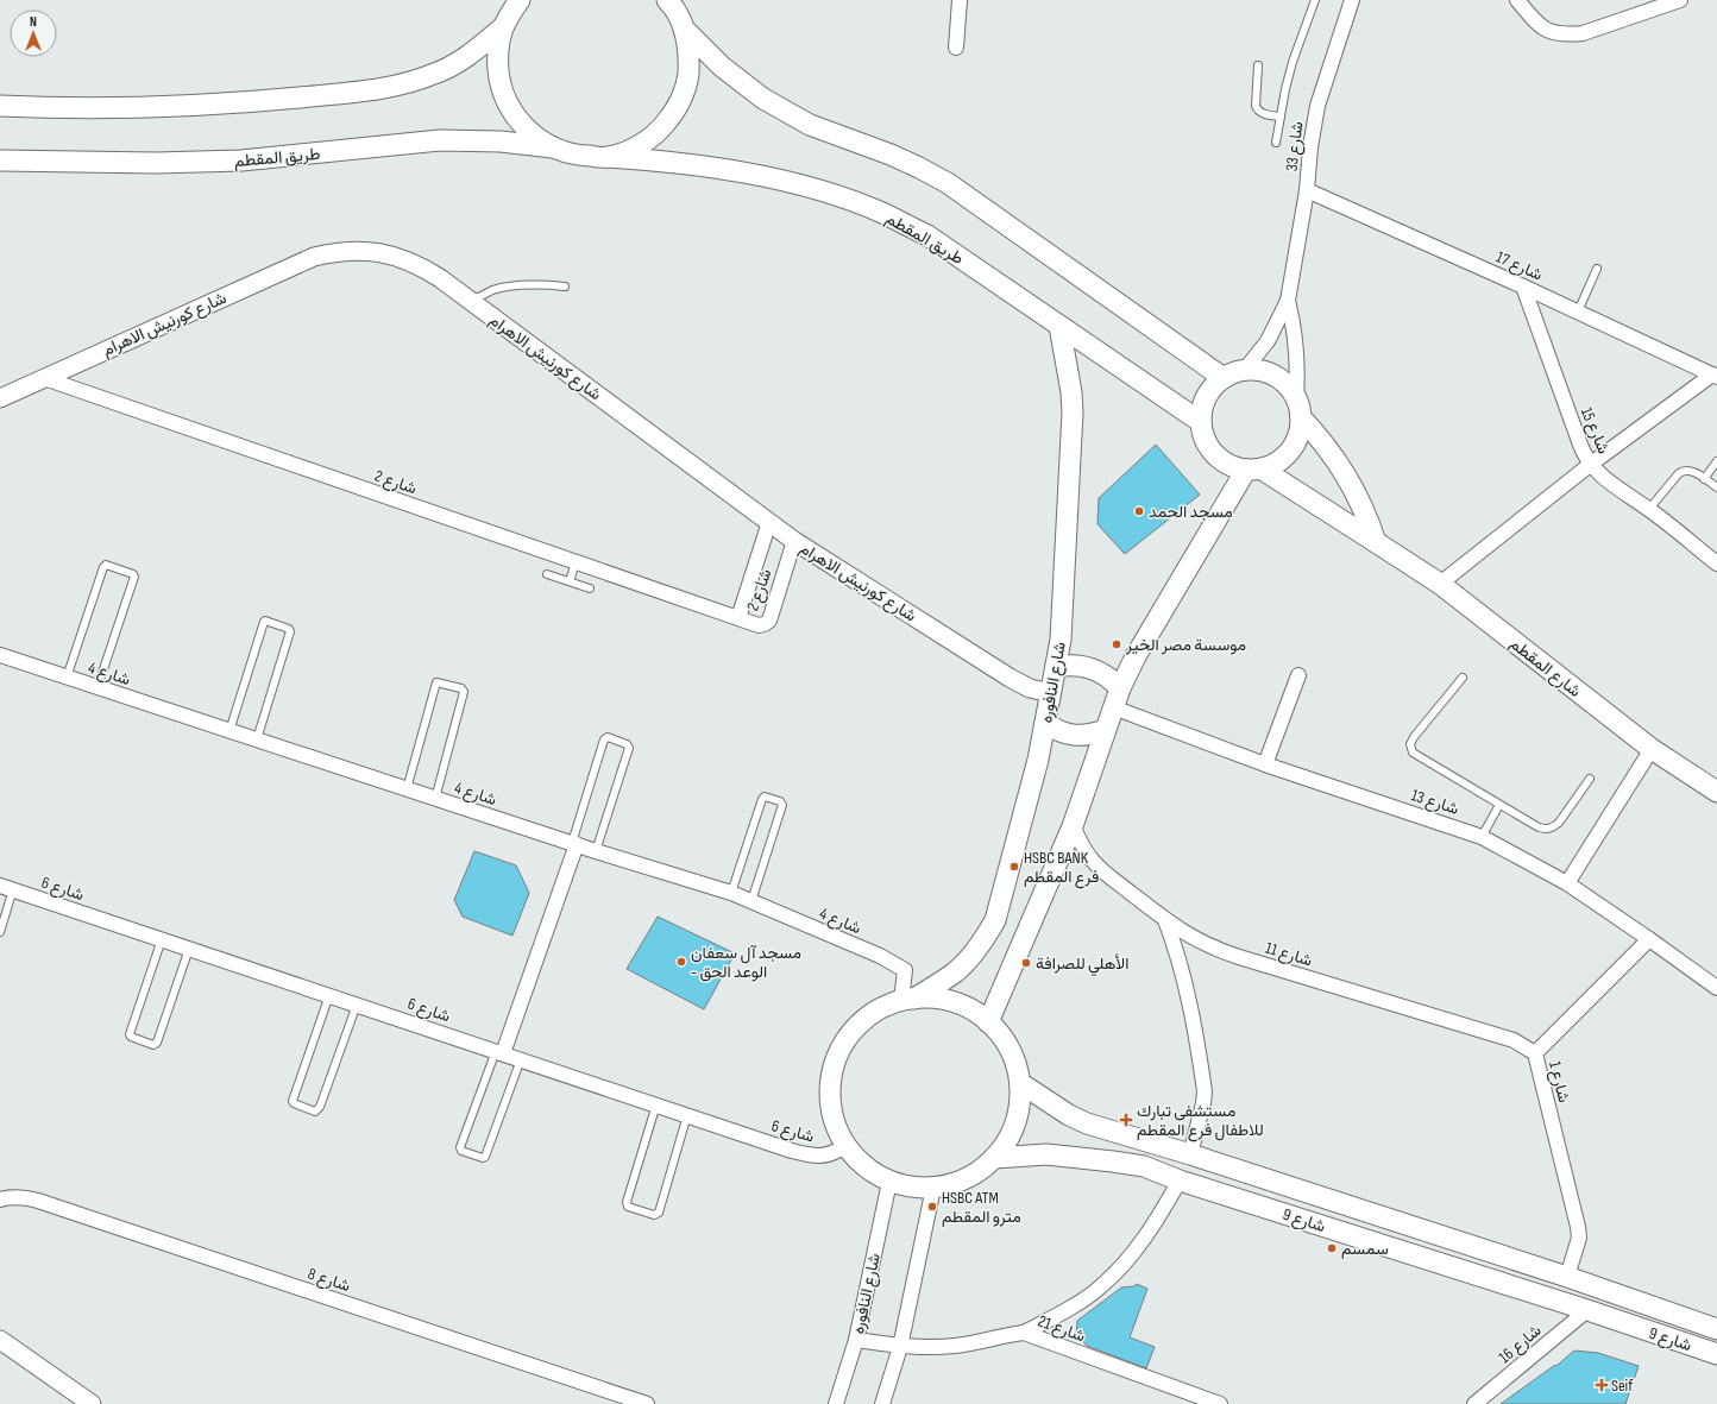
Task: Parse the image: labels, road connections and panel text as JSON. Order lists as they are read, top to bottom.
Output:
{
  "streets": {
    "main road": [
      "طريق المقطم",
      "شارع المقطم",
      "شارع النافوره",
      "شارع 9"
    ],
    "street": [
      "شارع 33",
      "شارع 17",
      "شارع كورنيش الاهرام",
      "شارع 15",
      "شارع 2",
      "شارع 4",
      "شارع 13",
      "شارع 6",
      "شارع 11",
      "شارع 1",
      "شارع 8",
      "شارع 21",
      "شارع 16"
    ]
  },
  "crossings": [
    ["شارع 33", "طريق المقطم"],
    ["شارع 33", "شارع 17"],
    ["شارع 33", "شارع المقطم"],
    ["طريق المقطم", "شارع المقطم"],
    ["طريق المقطم", "شارع النافوره"],
    ["شارع 17", "شارع 15"],
    ["شارع كورنيش الاهرام", "شارع 2"],
    ["شارع كورنيش الاهرام", "شارع النافوره"],
    ["شارع كورنيش الاهرام", "شارع 13"],
    ["شارع 4", "شارع النافوره"],
    ["شارع النافوره", "شارع 13"],
    ["شارع النافوره", "شارع 21"],
    ["شارع 13", "شارع 1"],
    ["شارع 11", "شارع 1"],
    ["شارع 1", "شارع 9"],
    ["شارع 9", "شارع 16"]
  ],
  "places": {
    "other": [
      "مسجد الحمد",
      "موسسة مصر الخير",
      "HSBC BANK فرع المقطم",
      "مسجد آل سعفان - الوعد الحق",
      "الأهلي للصرافة",
      "HSBC ATM مترو المقطم",
      "سمسم"
    ],
    "health": ["مستشفى تبارك للاطفال فرع المقطم", "Seif"]
  },
  "north": "top"
}
